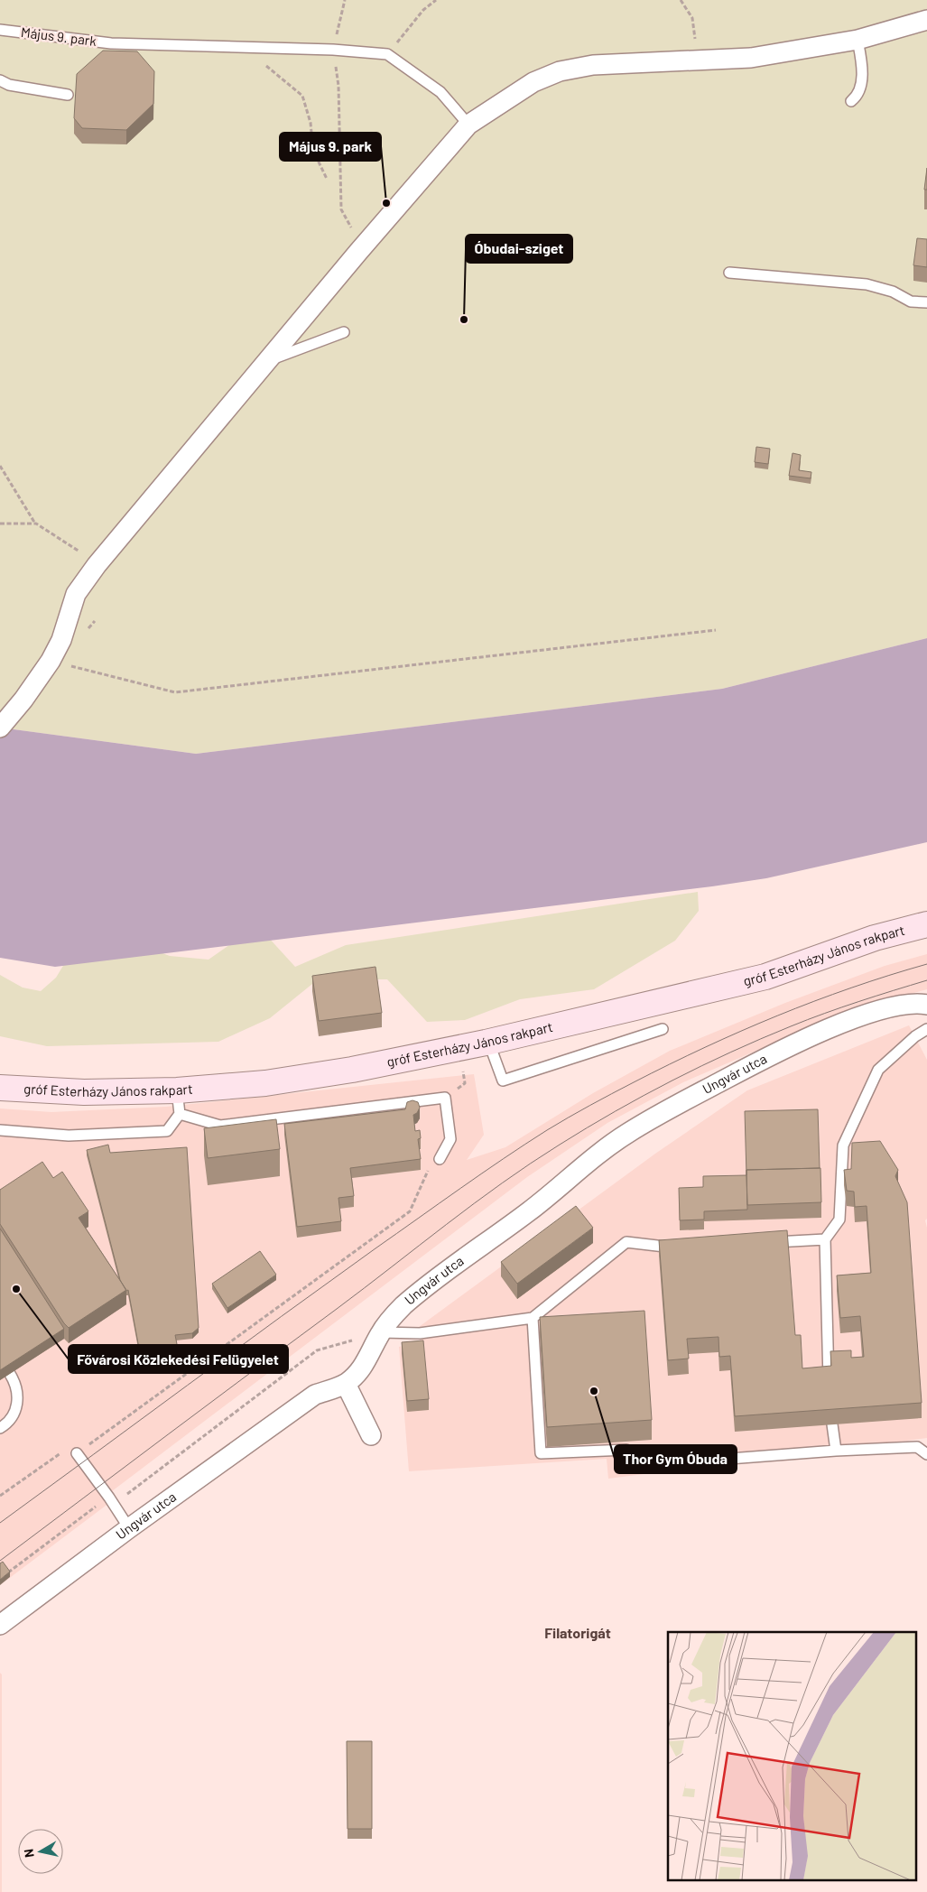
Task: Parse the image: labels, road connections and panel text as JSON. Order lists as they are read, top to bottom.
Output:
{
  "streets": {
    "main road": ["gróf Esterházy János rakpart"],
    "street": ["Ungvár utca"],
    "lane": ["Május 9. park"]
  },
  "districts": ["Filatorigát"],
  "places": [
    "Május 9. park",
    "Óbudai-sziget",
    "Fővárosi Közlekedési Felügyelet",
    "Thor Gym Óbuda"
  ],
  "north": "left"
}
